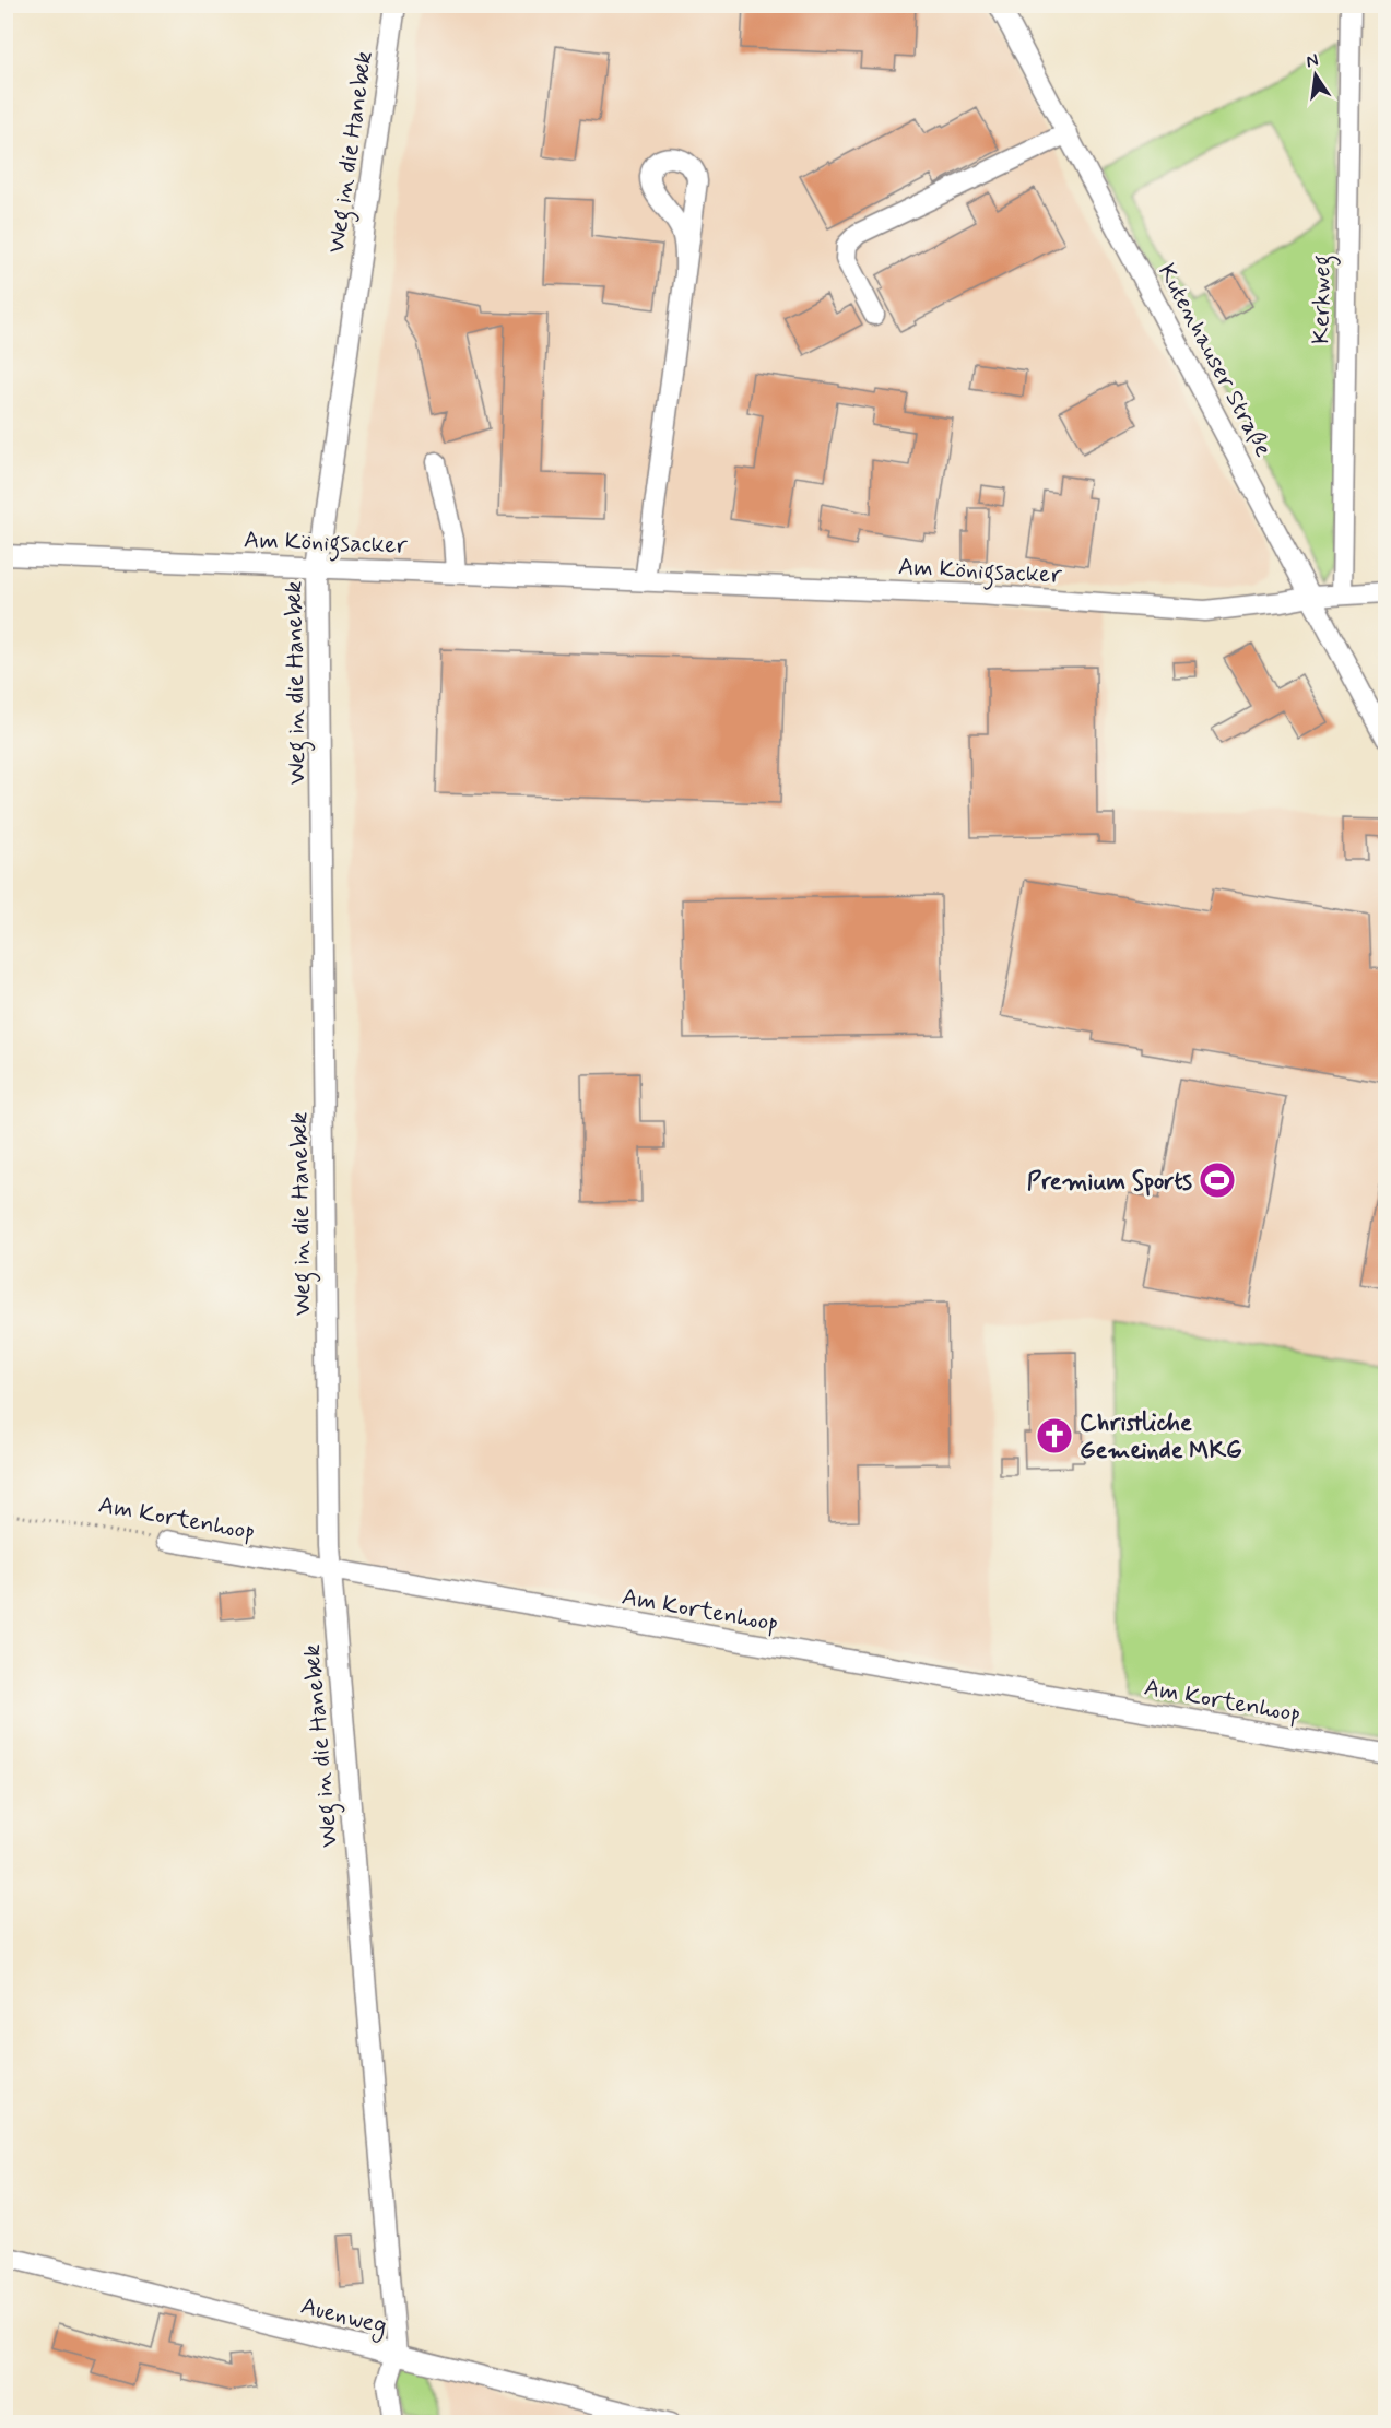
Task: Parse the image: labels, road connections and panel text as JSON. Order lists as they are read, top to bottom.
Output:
{
  "streets": {
    "street": [
      "Weg in die Hanebek",
      "Kerkweg",
      "Kutenhauser Straße",
      "Am Königsacker",
      "Am Kortenhoop",
      "Auenweg"
    ]
  },
  "crossings": [
    ["Weg in die Hanebek", "Am Königsacker"],
    ["Weg in die Hanebek", "Am Kortenhoop"],
    ["Weg in die Hanebek", "Auenweg"],
    ["Kerkweg", "Am Königsacker"],
    ["Kutenhauser Straße", "Am Königsacker"]
  ],
  "places": {
    "sports": ["Premium Sports"],
    "church": ["Christliche Gemeinde MKG"]
  },
  "north": "top"
}
